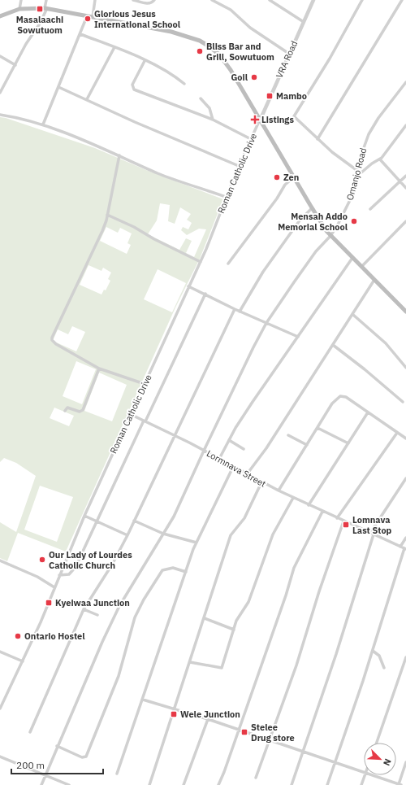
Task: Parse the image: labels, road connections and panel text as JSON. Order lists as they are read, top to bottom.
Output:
{
  "streets": {
    "street": [
      "VRA Road",
      "Roman Catholic Drive",
      "Omanjo Road",
      "Lormnava Street"
    ]
  },
  "crossings": [
    ["VRA Road", "Roman Catholic Drive"],
    ["Roman Catholic Drive", "Lormnava Street"],
    ["Omanjo Road", "Lormnava Street"]
  ],
  "places": {
    "transit": [
      "Masalaachi Sowutuom",
      "Mambo",
      "Lomnava Last Stop",
      "Kyeiwaa Junction",
      "Wele Junction",
      "Stelee Drug store"
    ],
    "other": [
      "Glorious Jesus International School",
      "Bliss Bar and Grill, Sowutuom",
      "Goil",
      "Zen",
      "Mensah Addo Memorial School",
      "Our Lady of Lourdes Catholic Church",
      "Ontario Hostel"
    ],
    "health": ["Listings"]
  },
  "scale_bar": "200 m",
  "north": "bottom right"
}
